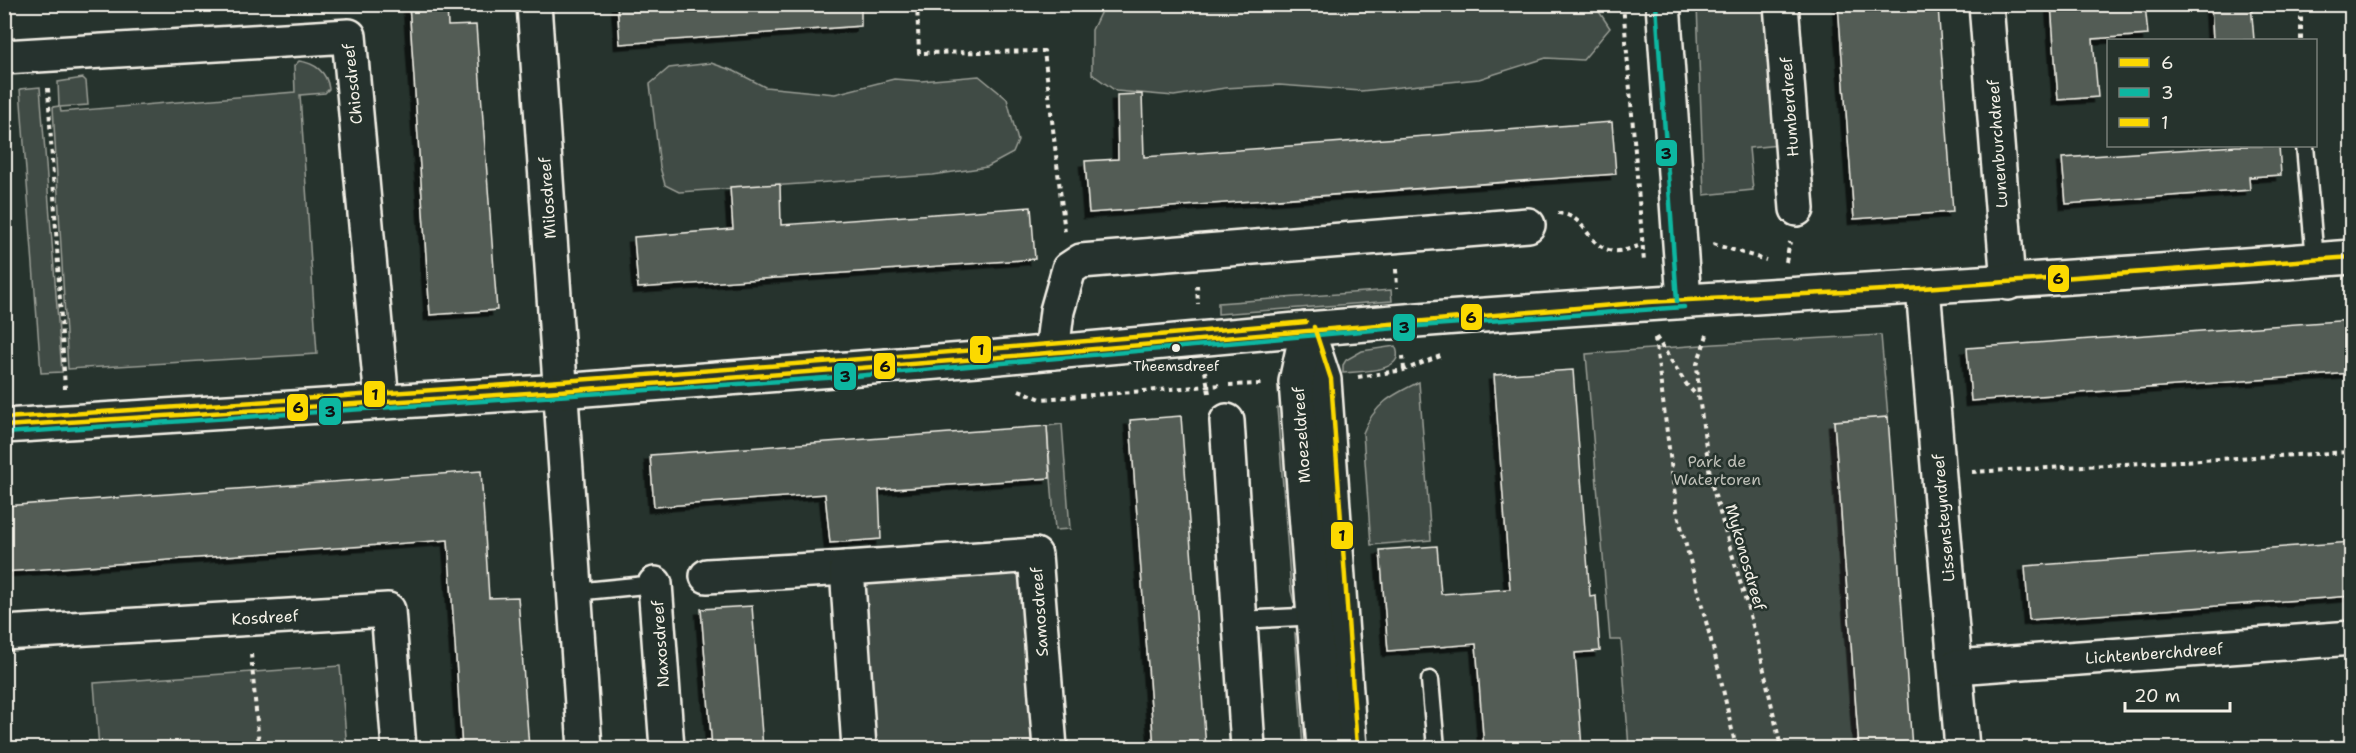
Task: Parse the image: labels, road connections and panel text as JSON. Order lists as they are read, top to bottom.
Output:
{
  "streets": {
    "street": [
      "Chiosdreef",
      "Humberdreef",
      "Lunenburchdreef",
      "Milosdreef",
      "Moezeldreef",
      "Lissensteyndreef",
      "Samosdreef",
      "Kosdreef",
      "Naxosdreef",
      "Lichtenberchdreef"
    ],
    "path": ["Mykonosdreef"]
  },
  "crossings": [
    ["Lissensteyndreef", "Lichtenberchdreef"]
  ],
  "parks": ["Park de Watertoren"],
  "places": ["Theemsdreef"],
  "lines": ["transit line 3", "transit line 6", "transit line 1"],
  "legend": ["6", "3", "1"],
  "scale_bar": "20 m"
}
